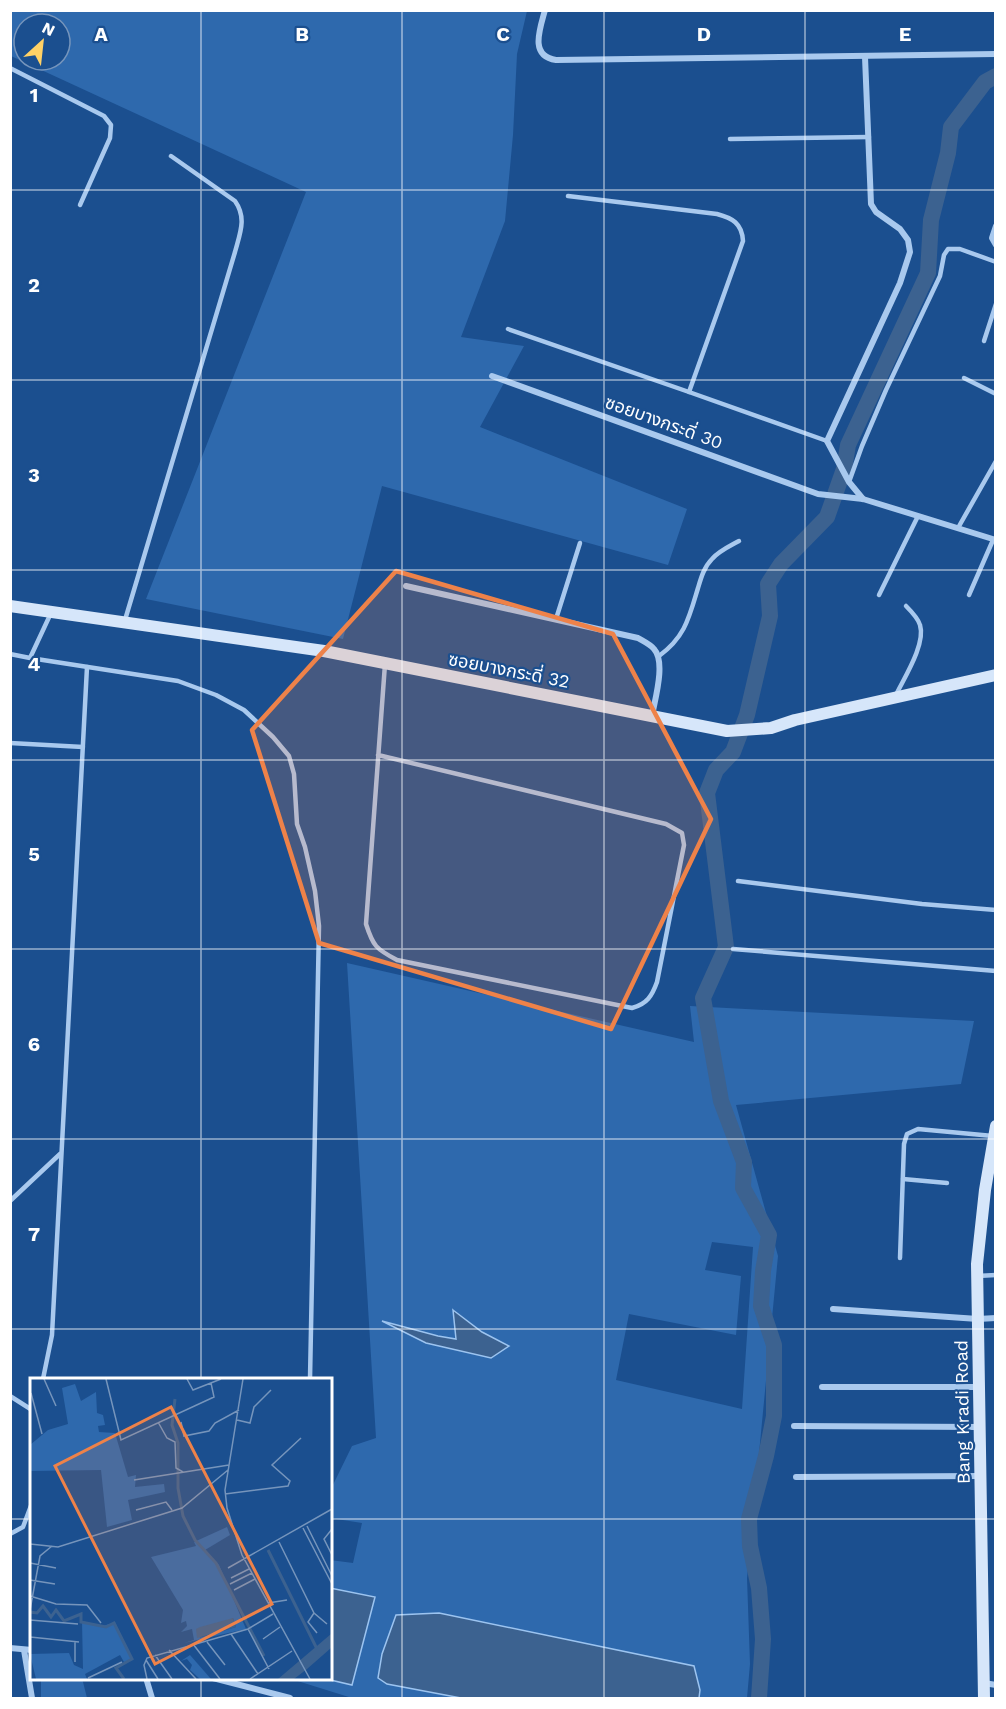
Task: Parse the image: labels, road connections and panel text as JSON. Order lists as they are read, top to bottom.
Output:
{
  "streets": {
    "street": ["ซอยบางกระดี่ 30", "ซอยบางกระดี่ 32", "Bang Kradi Road"]
  },
  "north": "top right",
  "grid": {
    "columns": [
      "A",
      "B",
      "C",
      "D",
      "E"
    ],
    "rows": [
      "1",
      "2",
      "3",
      "4",
      "5",
      "6",
      "7"
    ]
  }
}
